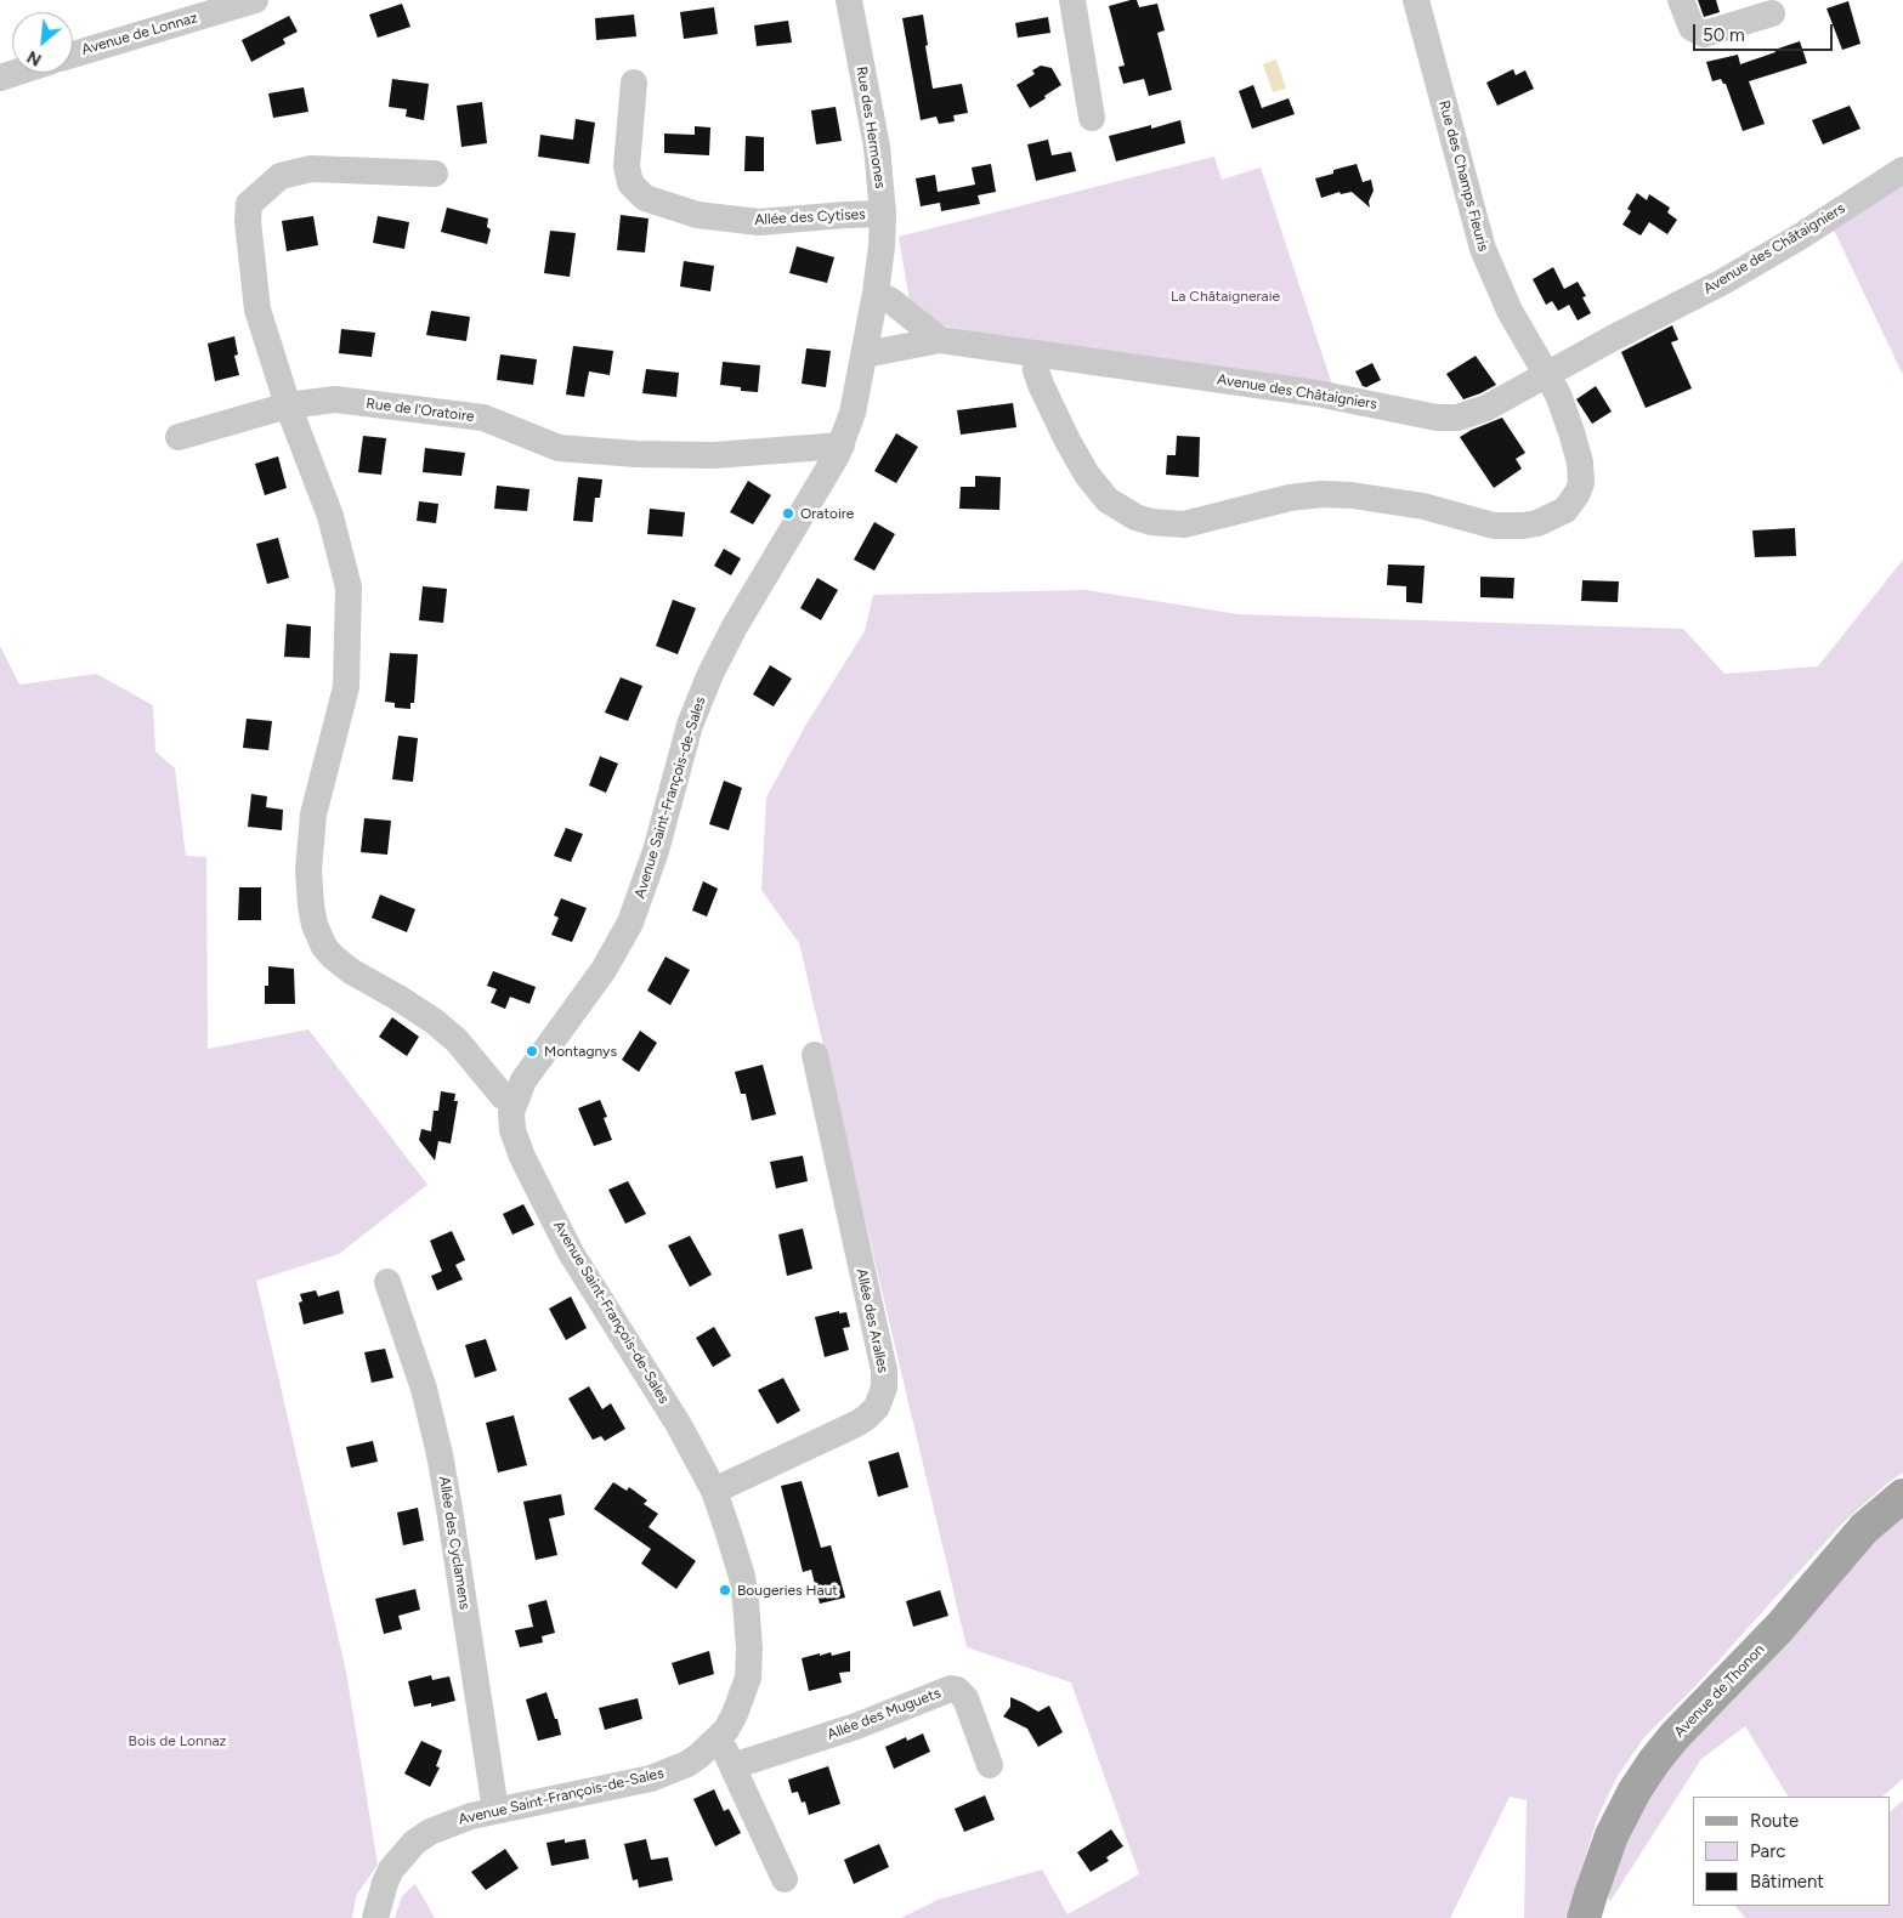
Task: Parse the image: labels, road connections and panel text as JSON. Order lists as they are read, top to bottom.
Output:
{
  "streets": {
    "main road": ["Avenue de Thonon"],
    "street": [
      "Avenue de Lonnaz",
      "Rue des Hermones",
      "Rue des Champs Fleuris",
      "Allée des Cytises",
      "Avenue des Châtaigniers",
      "Rue de l'Oratoire",
      "Avenue Saint-François-de-Sales",
      "Allée des Aralles",
      "Allée des Cyclamens",
      "Allée des Muguets"
    ]
  },
  "crossings": [
    ["Rue des Hermones", "Allée des Cytises"],
    ["Rue des Hermones", "Avenue Saint-François-de-Sales"],
    ["Rue des Champs Fleuris", "Avenue des Châtaigniers"],
    ["Avenue des Châtaigniers", "Avenue Saint-François-de-Sales"],
    ["Rue de l'Oratoire", "Avenue Saint-François-de-Sales"],
    ["Avenue Saint-François-de-Sales", "Allée des Aralles"],
    ["Avenue Saint-François-de-Sales", "Allée des Cyclamens"]
  ],
  "parks": ["La Châtaigneraie", "Bois de Lonnaz"],
  "places": ["Oratoire", "Montagnys", "Bougeries Haut"],
  "legend": ["Route", "Parc", "Bâtiment"],
  "scale_bar": "50 m",
  "north": "bottom left"
}
